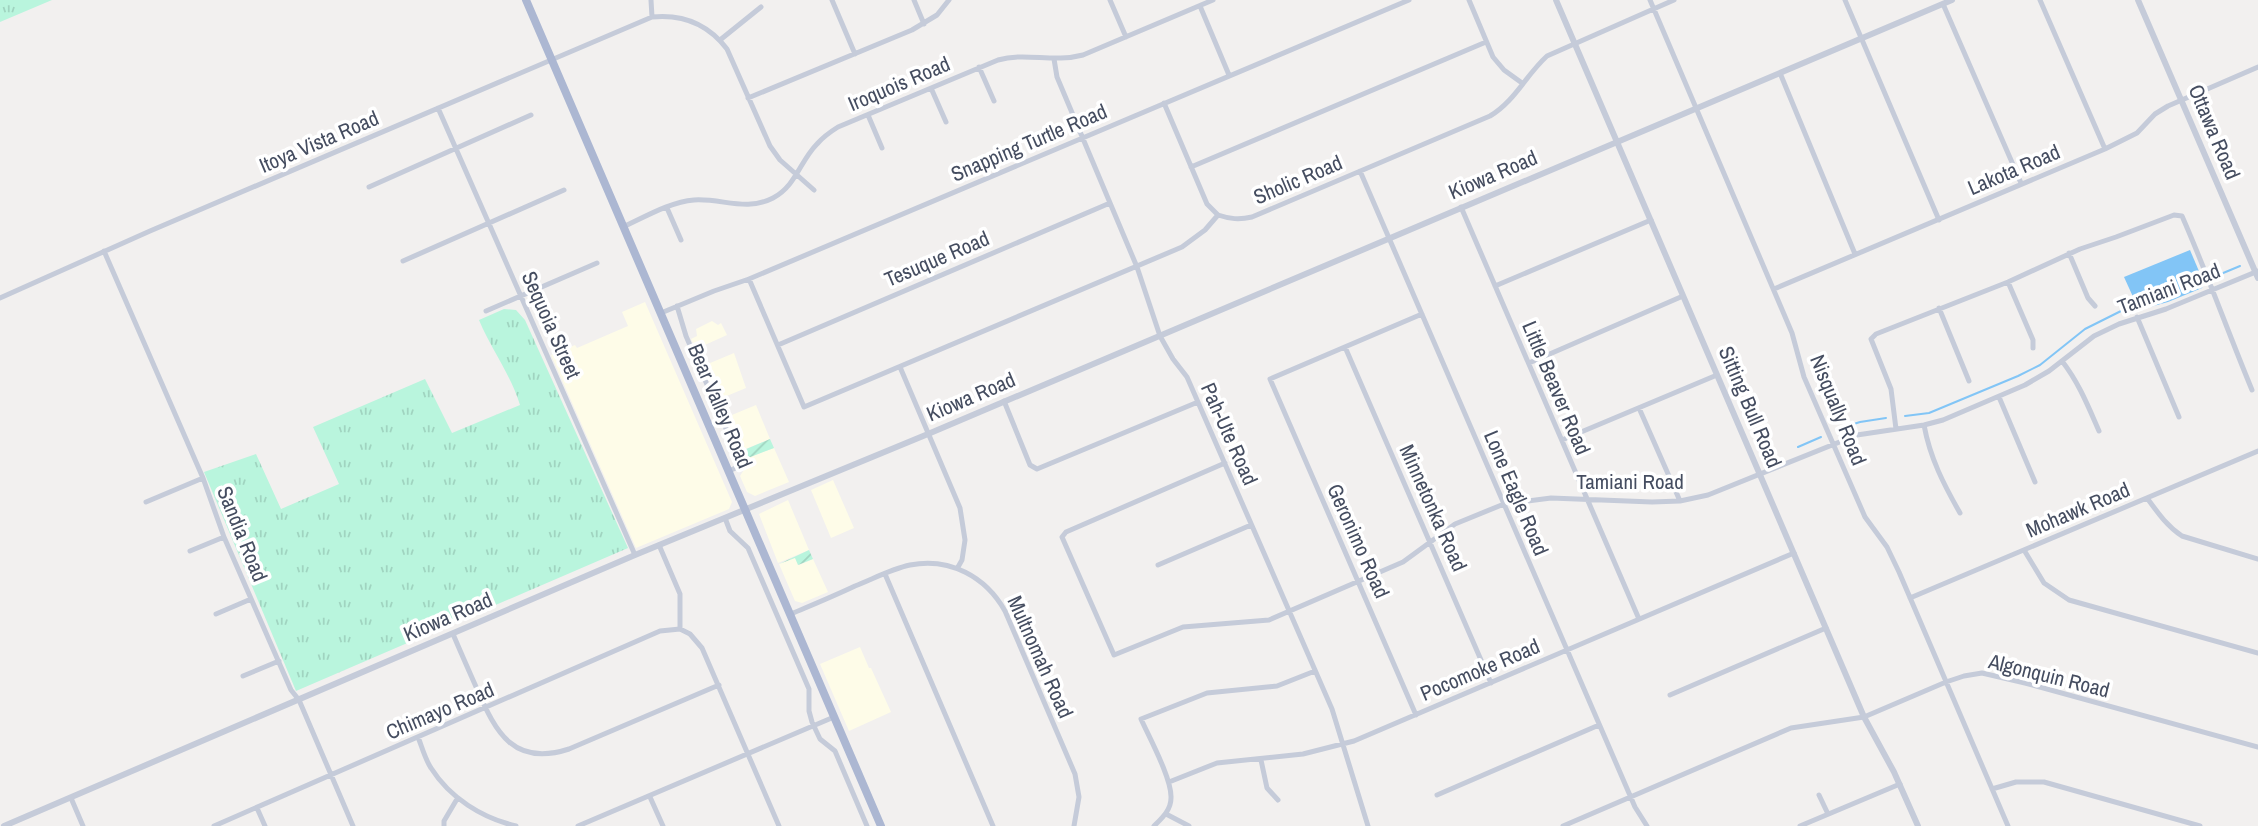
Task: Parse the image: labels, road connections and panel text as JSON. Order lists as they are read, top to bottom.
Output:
{
  "streets": {
    "main road": ["Bear Valley Road"],
    "street": [
      "Iroquois Road",
      "Ottawa Road",
      "Itoya Vista Road",
      "Snapping Turtle Road",
      "Lakota Road",
      "Kiowa Road",
      "Sholic Road",
      "Tesuque Road",
      "Tamiani Road",
      "Sequoia Street",
      "Little Beaver Road",
      "Sitting Bull Road",
      "Nisqually Road",
      "Pah-Ute Road",
      "Lone Eagle Road",
      "Minnetonka Road",
      "Mohawk Road",
      "Sandia Road",
      "Geronimo Road",
      "Multnomah Road",
      "Pocomoke Road",
      "Algonquin Road",
      "Chimayo Road"
    ]
  },
  "crossings": [
    ["Iroquois Road", "Bear Valley Road"],
    ["Iroquois Road", "Pah-Ute Road"],
    ["Ottawa Road", "Lakota Road"],
    ["Ottawa Road", "Tamiani Road"],
    ["Itoya Vista Road", "Sequoia Street"],
    ["Itoya Vista Road", "Bear Valley Road"],
    ["Itoya Vista Road", "Sandia Road"],
    ["Snapping Turtle Road", "Bear Valley Road"],
    ["Snapping Turtle Road", "Pah-Ute Road"],
    ["Lakota Road", "Nisqually Road"],
    ["Kiowa Road", "Sequoia Street"],
    ["Kiowa Road", "Little Beaver Road"],
    ["Kiowa Road", "Bear Valley Road"],
    ["Kiowa Road", "Sitting Bull Road"],
    ["Kiowa Road", "Nisqually Road"],
    ["Kiowa Road", "Pah-Ute Road"],
    ["Kiowa Road", "Lone Eagle Road"],
    ["Kiowa Road", "Sandia Road"],
    ["Sholic Road", "Sitting Bull Road"],
    ["Sholic Road", "Nisqually Road"],
    ["Sholic Road", "Lone Eagle Road"],
    ["Tesuque Road", "Pah-Ute Road"],
    ["Tamiani Road", "Little Beaver Road"],
    ["Tamiani Road", "Sitting Bull Road"],
    ["Tamiani Road", "Nisqually Road"],
    ["Tamiani Road", "Pah-Ute Road"],
    ["Tamiani Road", "Lone Eagle Road"],
    ["Tamiani Road", "Minnetonka Road"],
    ["Tamiani Road", "Geronimo Road"],
    ["Little Beaver Road", "Pocomoke Road"],
    ["Bear Valley Road", "Multnomah Road"],
    ["Sitting Bull Road", "Pocomoke Road"],
    ["Sitting Bull Road", "Algonquin Road"],
    ["Nisqually Road", "Mohawk Road"],
    ["Nisqually Road", "Algonquin Road"],
    ["Pah-Ute Road", "Pocomoke Road"],
    ["Lone Eagle Road", "Pocomoke Road"],
    ["Lone Eagle Road", "Algonquin Road"],
    ["Minnetonka Road", "Geronimo Road"],
    ["Minnetonka Road", "Pocomoke Road"],
    ["Sandia Road", "Chimayo Road"],
    ["Geronimo Road", "Pocomoke Road"]
  ]
}
